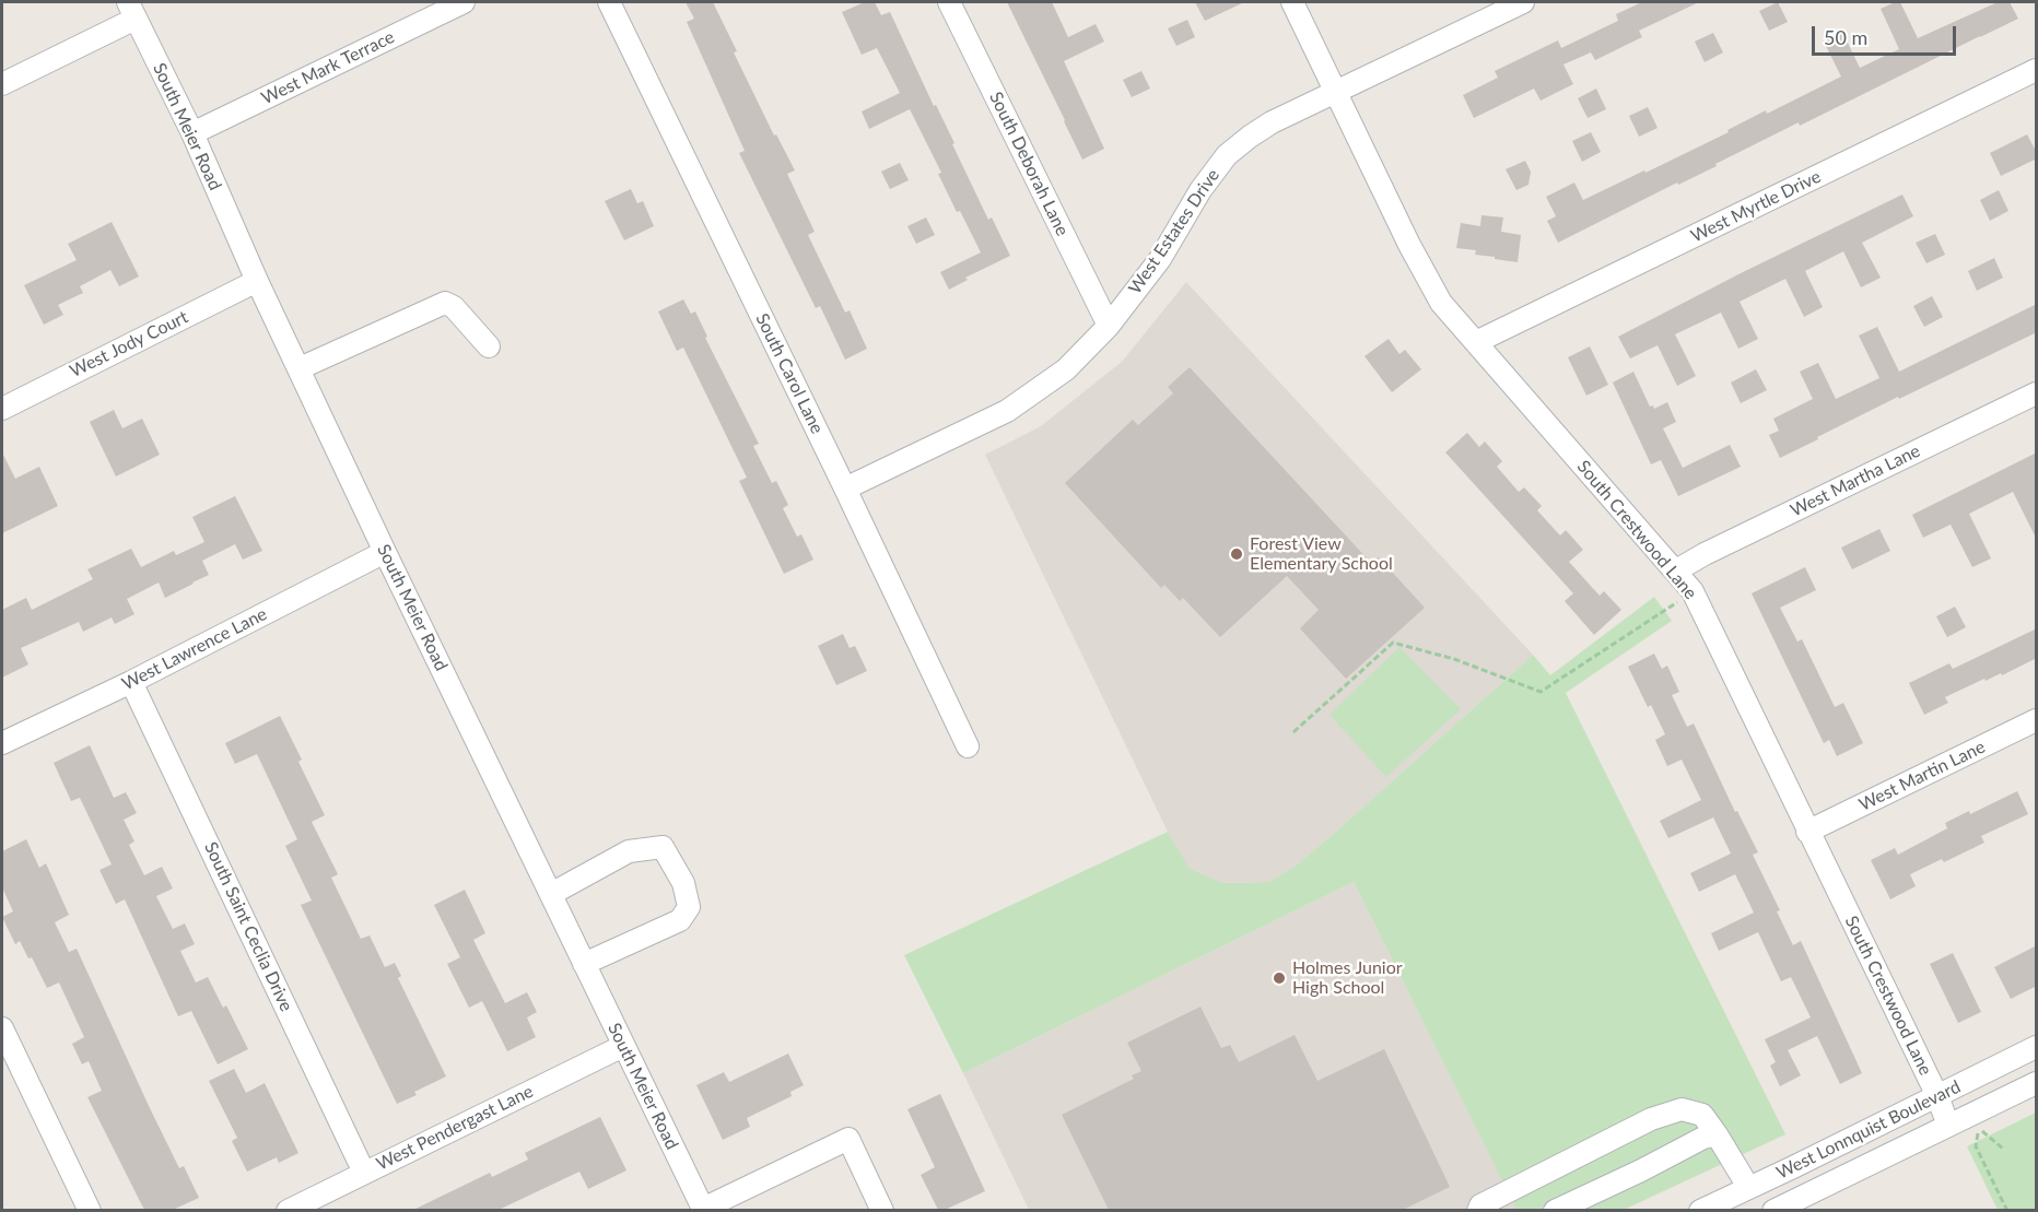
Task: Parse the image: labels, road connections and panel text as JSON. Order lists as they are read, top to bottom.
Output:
{
  "streets": {
    "street": [
      "West Mark Terrace",
      "South Meier Road",
      "South Deborah Lane",
      "West Myrtle Drive",
      "West Estates Drive",
      "West Jody Court",
      "South Carol Lane",
      "West Martha Lane",
      "South Crestwood Lane",
      "West Lawrence Lane",
      "West Martin Lane",
      "South Saint Ceclia Drive",
      "West Pendergast Lane",
      "West Lonnquist Boulevard"
    ]
  },
  "crossings": [
    ["West Mark Terrace", "South Meier Road"],
    ["South Meier Road", "West Jody Court"],
    ["South Meier Road", "West Lawrence Lane"],
    ["South Meier Road", "West Pendergast Lane"],
    ["South Deborah Lane", "West Estates Drive"],
    ["West Myrtle Drive", "South Crestwood Lane"],
    ["West Estates Drive", "South Carol Lane"],
    ["West Estates Drive", "South Crestwood Lane"],
    ["West Martha Lane", "South Crestwood Lane"],
    ["South Crestwood Lane", "West Martin Lane"],
    ["South Crestwood Lane", "West Lonnquist Boulevard"],
    ["West Lawrence Lane", "South Saint Ceclia Drive"],
    ["South Saint Ceclia Drive", "West Pendergast Lane"]
  ],
  "places": ["Forest View Elementary School", "Holmes Junior High School"],
  "scale_bar": "50 m"
}
